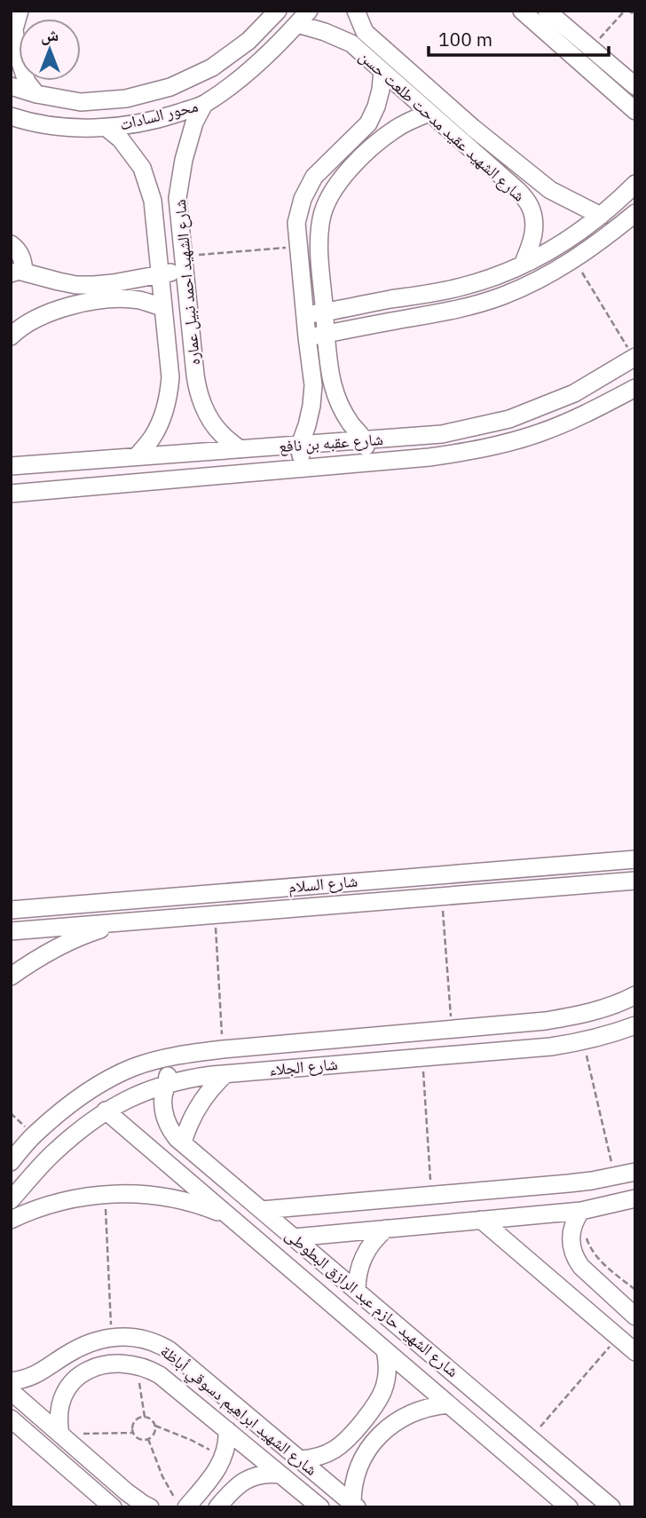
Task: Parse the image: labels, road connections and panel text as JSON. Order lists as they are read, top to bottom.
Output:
{
  "streets": {
    "street": [
      "محور السادات",
      "شارع الشهيد عقيد مدحت طلعت حسن",
      "شارع الشهيد احمد نبيل عماره",
      "شارع عقبه بن نافع",
      "شارع السلام",
      "شارع الجلاء",
      "شارع الشهيد حازم عبد الرازق البطوطى",
      "شارع الشهيد ابراهيم دسوقي أباظة"
    ]
  },
  "crossings": [
    ["محور السادات", "شارع الشهيد عقيد مدحت طلعت حسن"],
    ["محور السادات", "شارع الشهيد احمد نبيل عماره"],
    ["شارع الشهيد احمد نبيل عماره", "شارع عقبه بن نافع"],
    ["شارع الجلاء", "شارع الشهيد حازم عبد الرازق البطوطى"]
  ],
  "scale_bar": "100 m",
  "north": "top"
}
